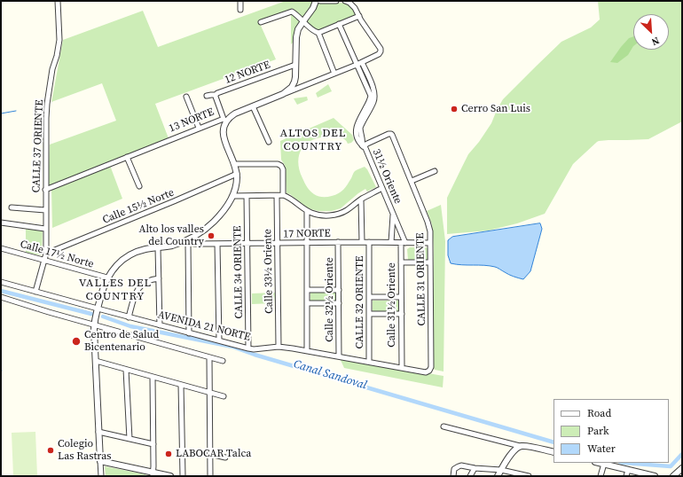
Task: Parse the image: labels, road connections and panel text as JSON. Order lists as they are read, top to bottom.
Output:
{
  "streets": {
    "street": [
      "12 NORTE",
      "13 NORTE",
      "CALLE 37 ORIENTE",
      "31½ Oriente",
      "Calle 15½ Norte",
      "17 NORTE",
      "Calle 17½ Norte",
      "Calle 33½ Oriente",
      "CALLE 34 ORIENTE",
      "CALLE 31 ORIENTE",
      "Calle 32½ Oriente",
      "CALLE 32 ORIENTE",
      "Calle 31½ Oriente",
      "AVENIDA 21 NORTE"
    ]
  },
  "crossings": [
    ["13 NORTE", "CALLE 37 ORIENTE"],
    ["CALLE 37 ORIENTE", "Calle 15½ Norte"],
    ["CALLE 37 ORIENTE", "Calle 17½ Norte"],
    ["CALLE 37 ORIENTE", "AVENIDA 21 NORTE"],
    ["31½ Oriente", "17 NORTE"],
    ["31½ Oriente", "CALLE 31 ORIENTE"],
    ["31½ Oriente", "Calle 31½ Oriente"],
    ["17 NORTE", "Calle 33½ Oriente"],
    ["17 NORTE", "CALLE 34 ORIENTE"],
    ["17 NORTE", "CALLE 31 ORIENTE"],
    ["17 NORTE", "Calle 32½ Oriente"],
    ["17 NORTE", "CALLE 32 ORIENTE"],
    ["17 NORTE", "Calle 31½ Oriente"],
    ["Calle 33½ Oriente", "AVENIDA 21 NORTE"],
    ["CALLE 34 ORIENTE", "AVENIDA 21 NORTE"],
    ["CALLE 31 ORIENTE", "AVENIDA 21 NORTE"],
    ["Calle 32½ Oriente", "AVENIDA 21 NORTE"],
    ["CALLE 32 ORIENTE", "AVENIDA 21 NORTE"],
    ["Calle 31½ Oriente", "AVENIDA 21 NORTE"]
  ],
  "districts": ["ALTOS DEL COUNTRY", "VALLES DEL COUNTRY"],
  "water": ["Canal Sandoval"],
  "places": [
    "Cerro San Luis",
    "Alto los valles del Country",
    "Centro de Salud Bicentenario",
    "Colegio Las Rastras",
    "LABOCAR Talca"
  ],
  "legend": ["Road", "Park", "Water"],
  "north": "bottom right"
}
